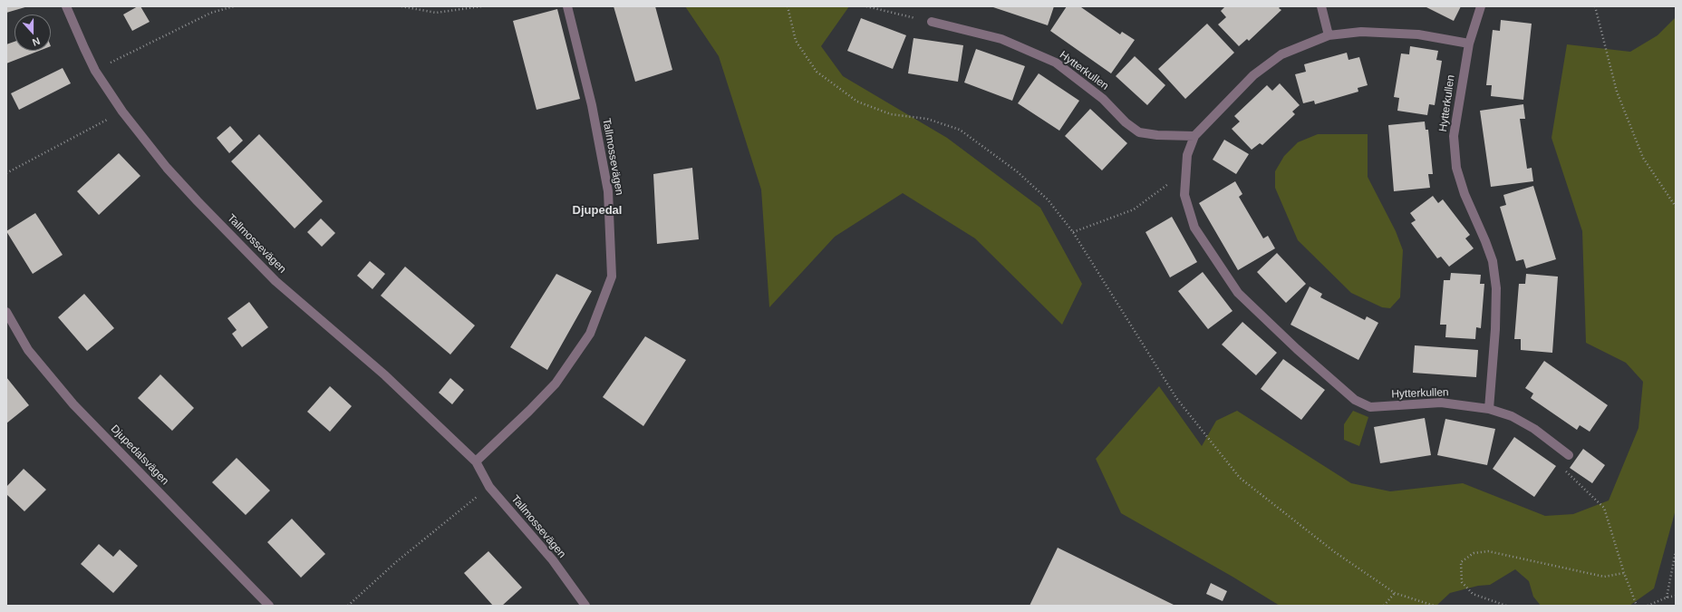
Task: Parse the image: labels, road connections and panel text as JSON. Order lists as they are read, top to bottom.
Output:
{
  "streets": {
    "street": ["Hytterkullen", "Tallmossevägen", "Djupedalsvägen"]
  },
  "districts": ["Djupedal"],
  "north": "bottom"
}
